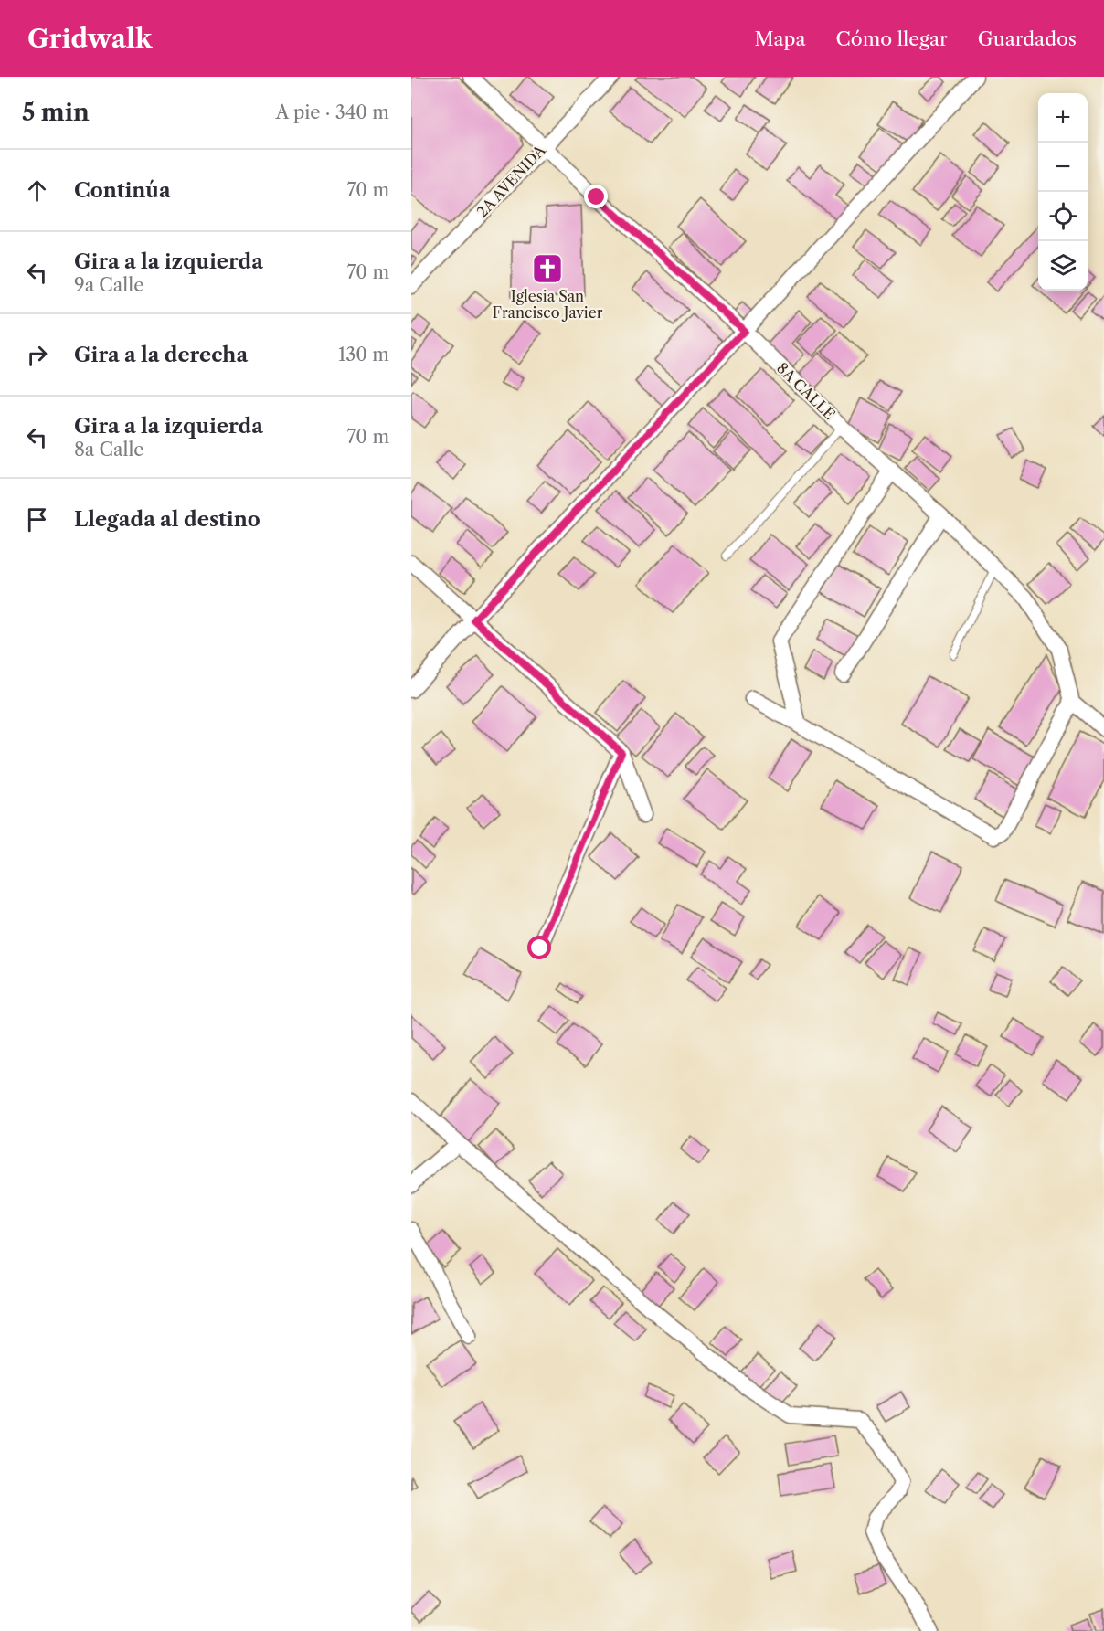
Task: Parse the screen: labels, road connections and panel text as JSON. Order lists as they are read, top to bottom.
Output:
{
  "streets": {
    "street": ["2A AVENIDA", "8A CALLE"]
  },
  "crossings": [
    ["2A AVENIDA", "8A CALLE"]
  ],
  "places": {
    "church": ["Iglesia San Francisco Javier"]
  },
  "page": {
    "header": "Gridwalk",
    "nav": ["Mapa", "Cómo llegar", "Guardados"],
    "heading": ["5 min", "A pie · 340 m"],
    "map_buttons": ["+", "−"],
    "list": [
      ["Continúa", "70 m"],
      ["Gira a la izquierda", "9a Calle", "70 m"],
      ["Gira a la derecha", "130 m"],
      ["Gira a la izquierda", "8a Calle", "70 m"],
      "Llegada al destino"
    ]
  }
}
